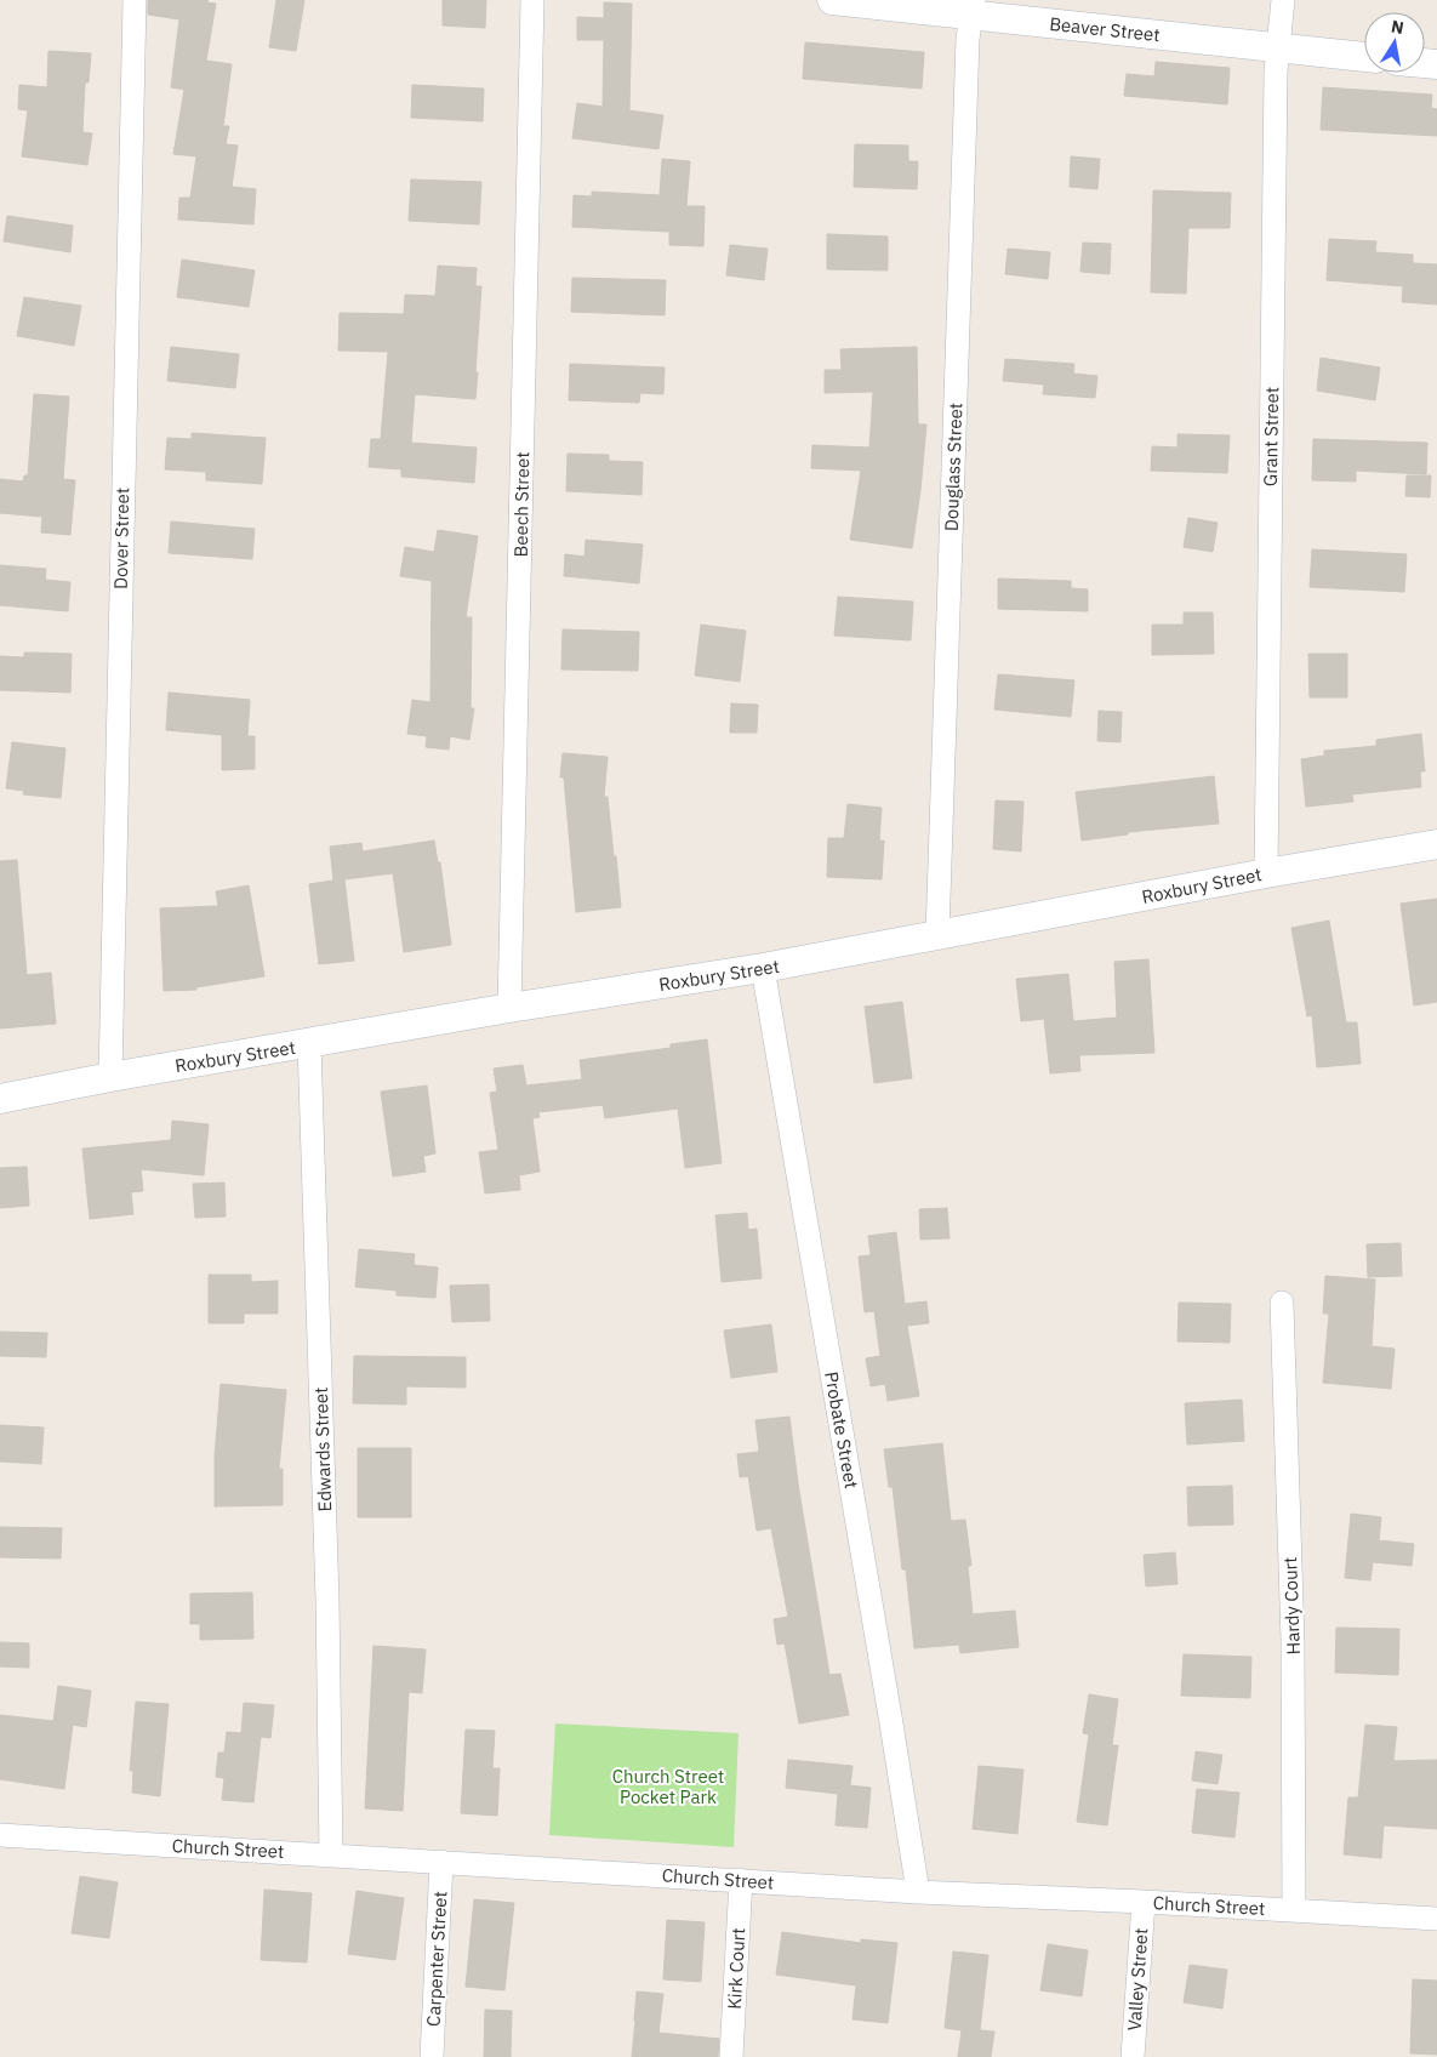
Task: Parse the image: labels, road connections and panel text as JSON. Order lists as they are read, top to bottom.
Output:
{
  "streets": {
    "street": [
      "Beaver Street",
      "Grant Street",
      "Douglass Street",
      "Beech Street",
      "Dover Street",
      "Roxbury Street",
      "Probate Street",
      "Edwards Street",
      "Hardy Court",
      "Church Street",
      "Carpenter Street",
      "Kirk Court",
      "Valley Street"
    ]
  },
  "crossings": [
    ["Beaver Street", "Grant Street"],
    ["Beaver Street", "Douglass Street"],
    ["Grant Street", "Roxbury Street"],
    ["Douglass Street", "Roxbury Street"],
    ["Beech Street", "Roxbury Street"],
    ["Dover Street", "Roxbury Street"],
    ["Roxbury Street", "Probate Street"],
    ["Roxbury Street", "Edwards Street"],
    ["Probate Street", "Church Street"],
    ["Edwards Street", "Church Street"],
    ["Hardy Court", "Church Street"],
    ["Church Street", "Carpenter Street"],
    ["Church Street", "Kirk Court"],
    ["Church Street", "Valley Street"]
  ],
  "parks": ["Church Street Pocket Park"],
  "north": "top"
}
